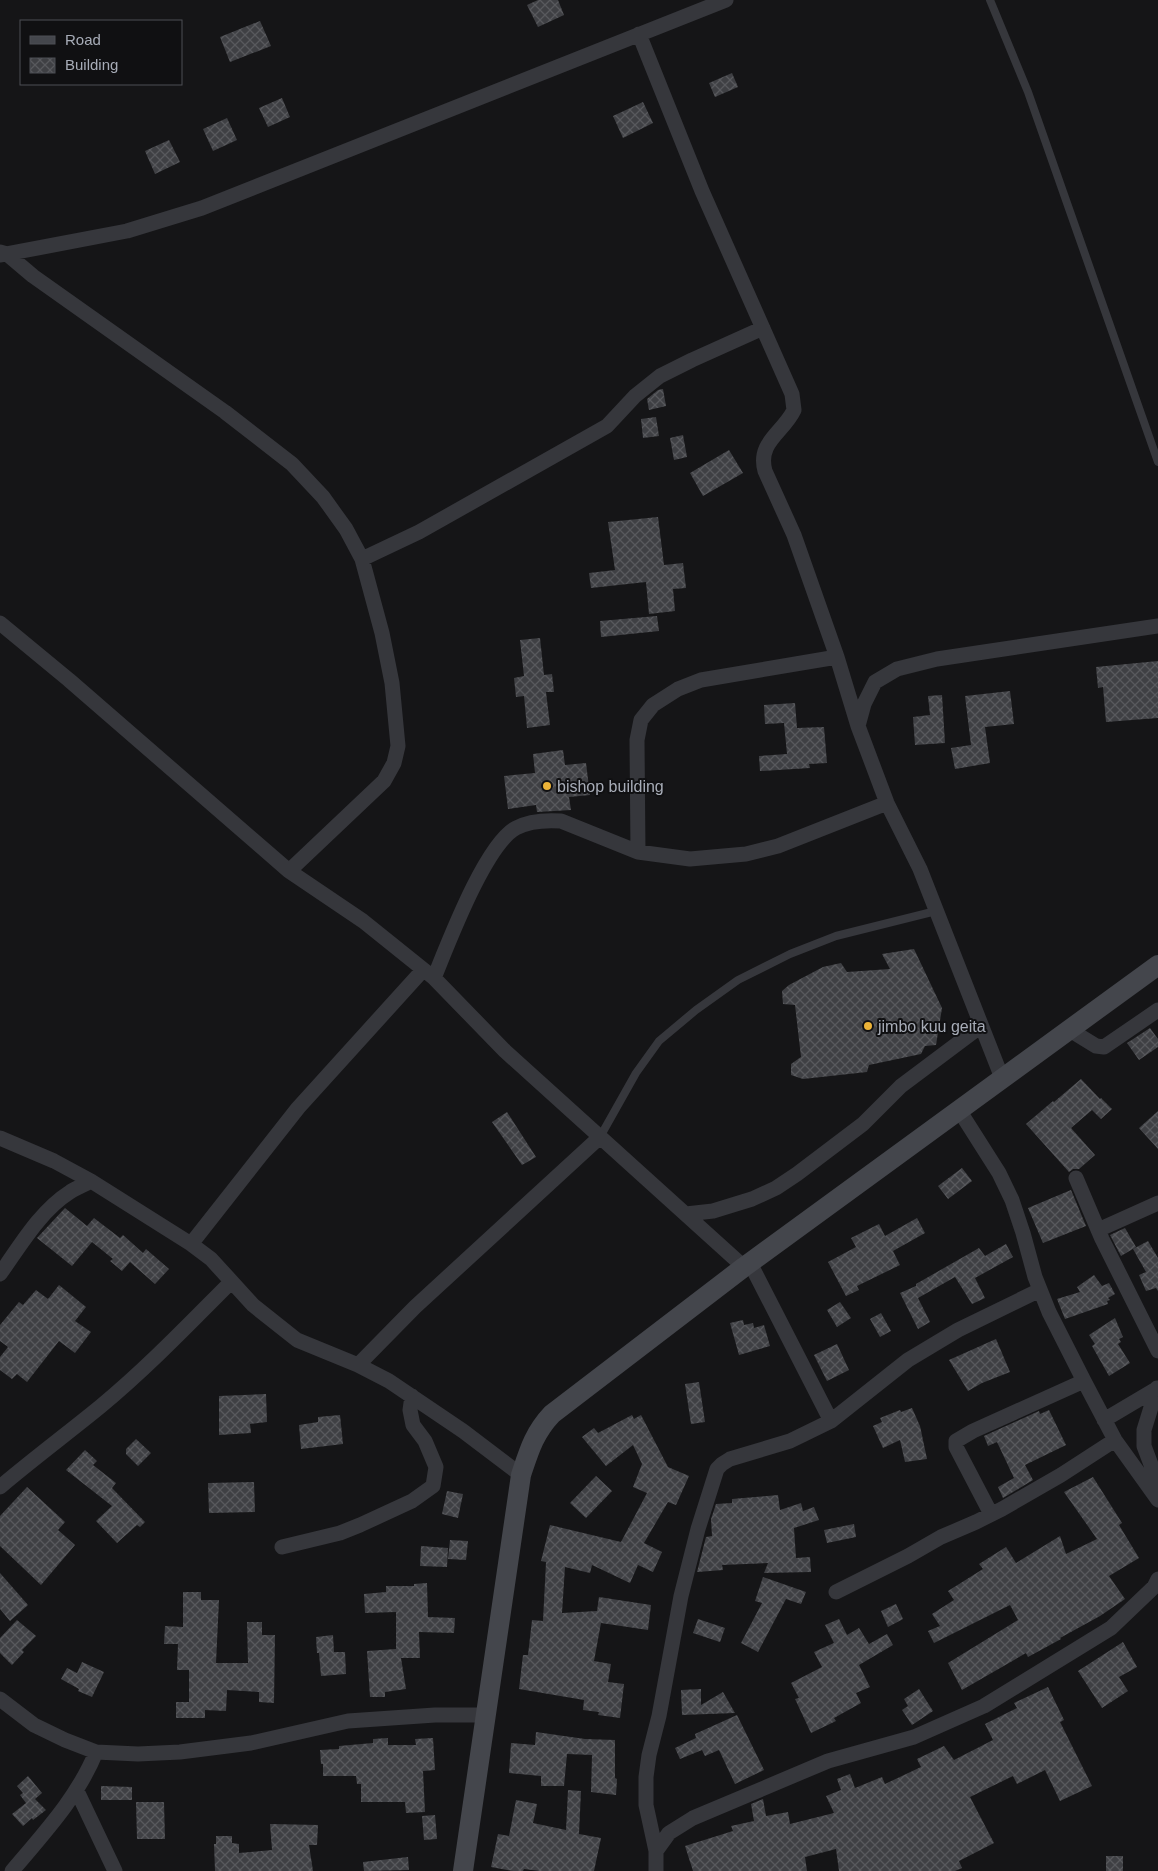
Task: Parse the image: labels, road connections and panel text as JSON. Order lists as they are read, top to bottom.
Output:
{
  "places": ["bishop building", "jimbo kuu geita"],
  "legend": ["Road", "Building"]
}
